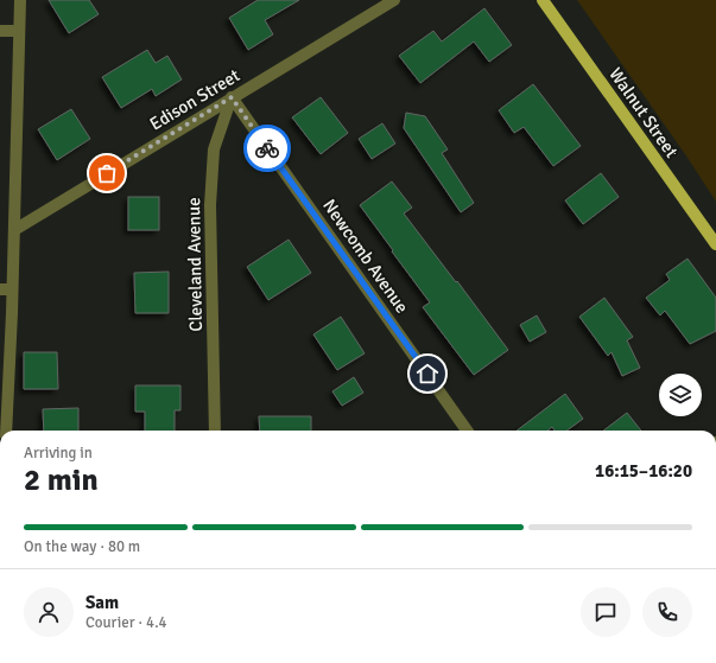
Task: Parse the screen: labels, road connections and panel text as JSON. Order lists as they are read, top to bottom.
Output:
{
  "streets": {
    "main road": ["Walnut Street"],
    "street": ["Edison Street", "Newcomb Avenue", "Cleveland Avenue"]
  },
  "crossings": [
    ["Edison Street", "Newcomb Avenue"],
    ["Edison Street", "Cleveland Avenue"],
    ["Newcomb Avenue", "Cleveland Avenue"]
  ],
  "page": {
    "heading": ["2 min", "Arriving in", "16:15–16:20"],
    "panel": ["Sam", "Courier · 4.4"],
    "bar": "On the way · 80 m"
  }
}
